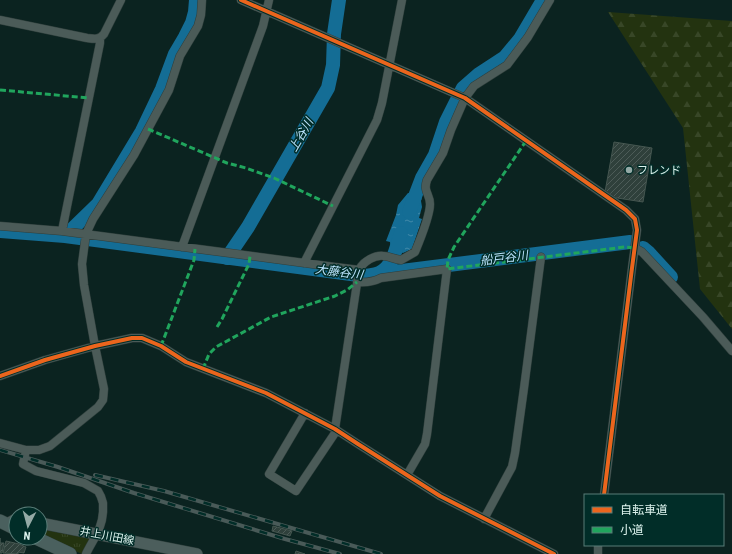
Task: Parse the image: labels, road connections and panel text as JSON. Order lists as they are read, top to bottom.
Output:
{
  "streets": {
    "main road": ["井上川田線"]
  },
  "water": ["上谷川", "船戸谷川", "大藤谷川"],
  "places": ["フレンド"],
  "legend": ["自転車道", "小道"],
  "north": "bottom"
}
